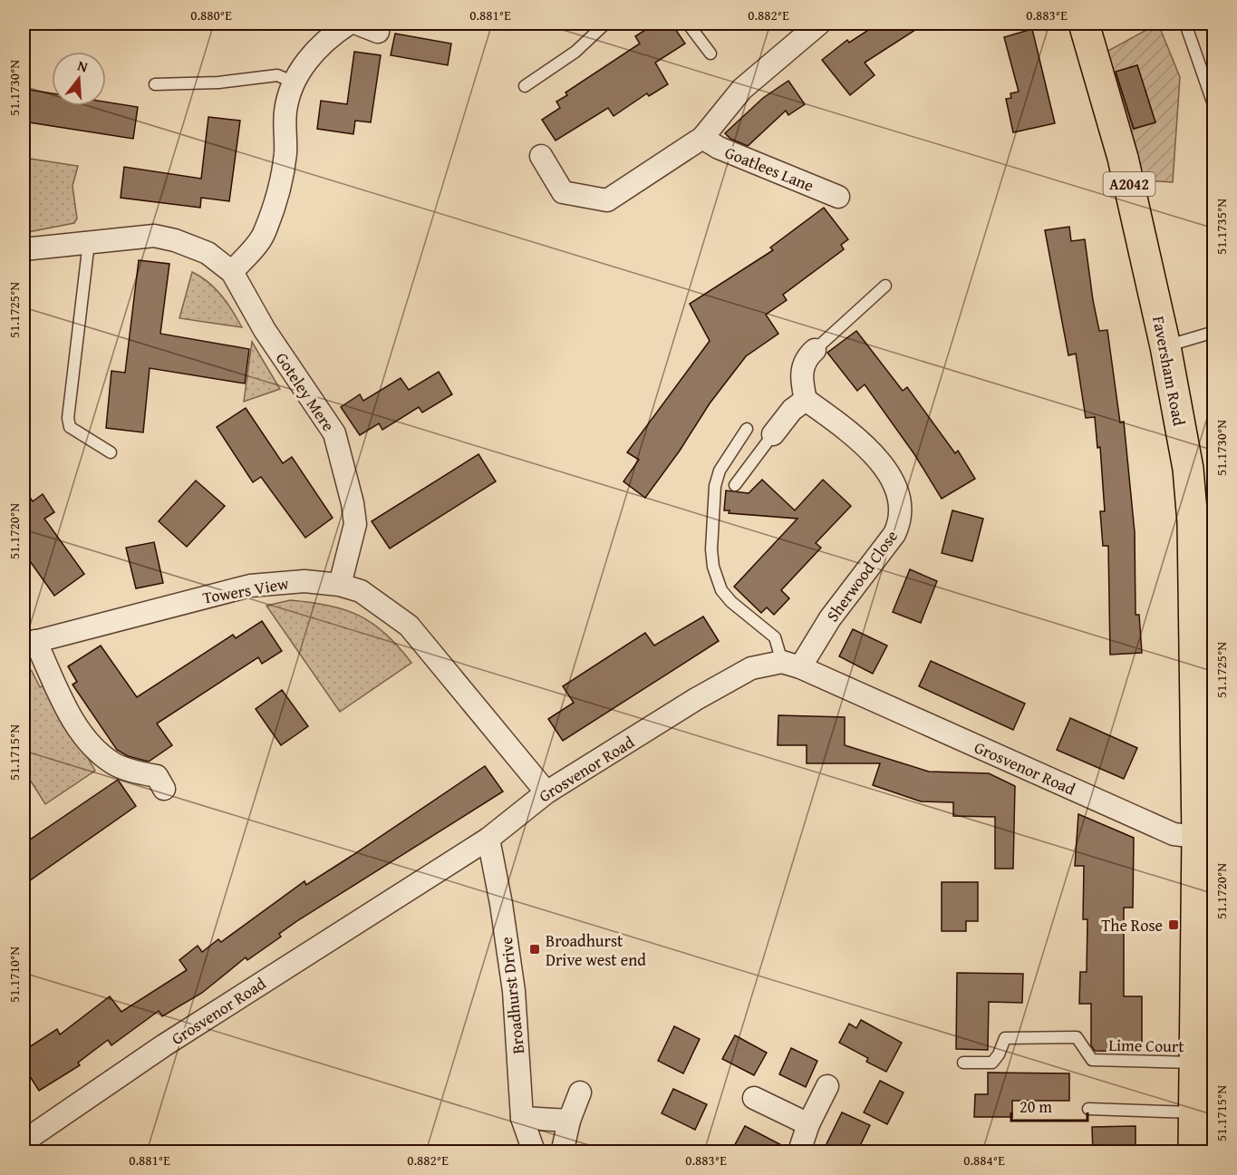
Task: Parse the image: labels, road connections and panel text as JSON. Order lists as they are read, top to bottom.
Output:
{
  "streets": {
    "main road": ["A2042", "Faversham Road"],
    "street": [
      "Goatlees Lane",
      "Goteley Mere",
      "Sherwood Close",
      "Towers View",
      "Grosvenor Road",
      "Broadhurst Drive"
    ],
    "lane": ["Lime Court"]
  },
  "crossings": [
    ["Faversham Road", "Grosvenor Road"],
    ["Faversham Road", "Lime Court"],
    ["Goteley Mere", "Towers View"],
    ["Sherwood Close", "Grosvenor Road"],
    ["Towers View", "Grosvenor Road"],
    ["Grosvenor Road", "Broadhurst Drive"]
  ],
  "places": {
    "transit": ["The Rose", "Broadhurst Drive west end"]
  },
  "scale_bar": "20 m",
  "north": "top",
  "coordinates": [
    "0.880°E",
    "0.881°E",
    "0.882°E",
    "0.883°E",
    "51.1730°N",
    "51.1735°N",
    "51.1725°N",
    "51.1720°N",
    "51.1715°N",
    "51.1710°N",
    "0.884°E"
  ]
}
